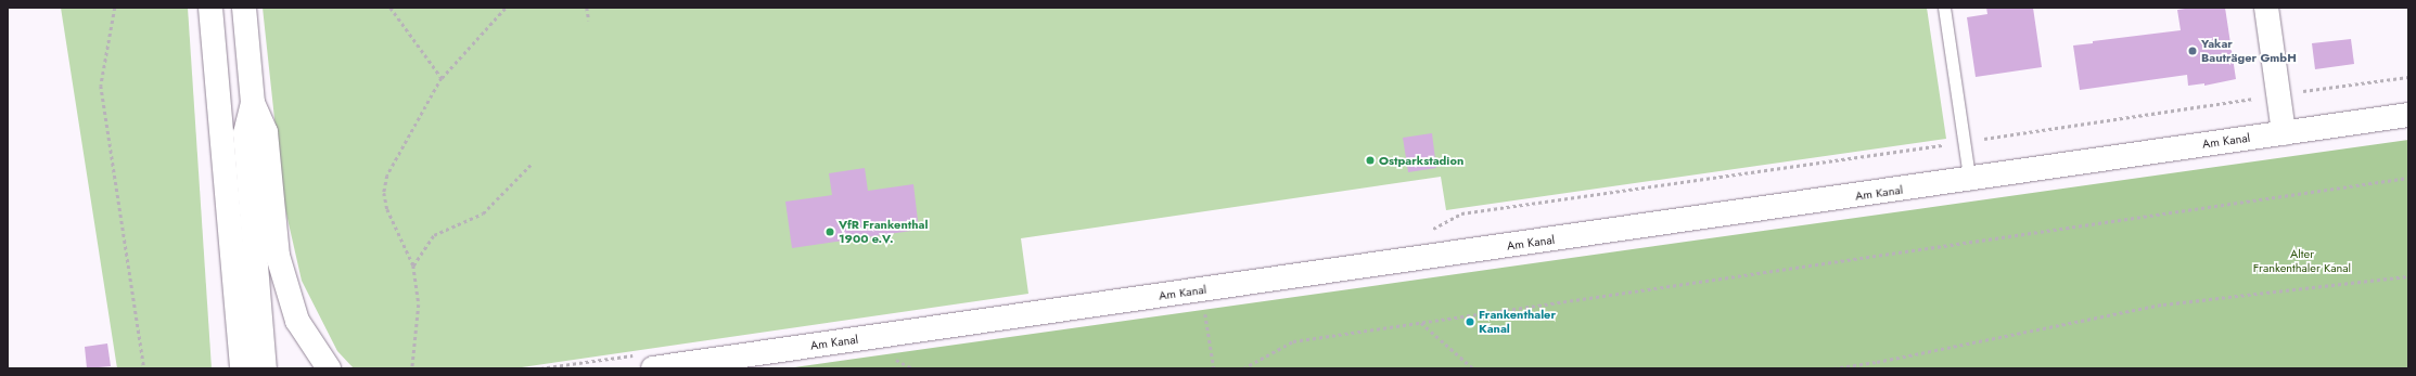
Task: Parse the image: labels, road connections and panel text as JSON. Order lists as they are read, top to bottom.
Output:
{
  "streets": {
    "main road": ["Am Kanal"]
  },
  "parks": ["Alter Frankenthaler Kanal"],
  "places": [
    "Yakar Bauträger GmbH",
    "Ostparkstadion",
    "VfR Frankenthal 1900 e.V.",
    "Frankenthaler Kanal"
  ]
}
